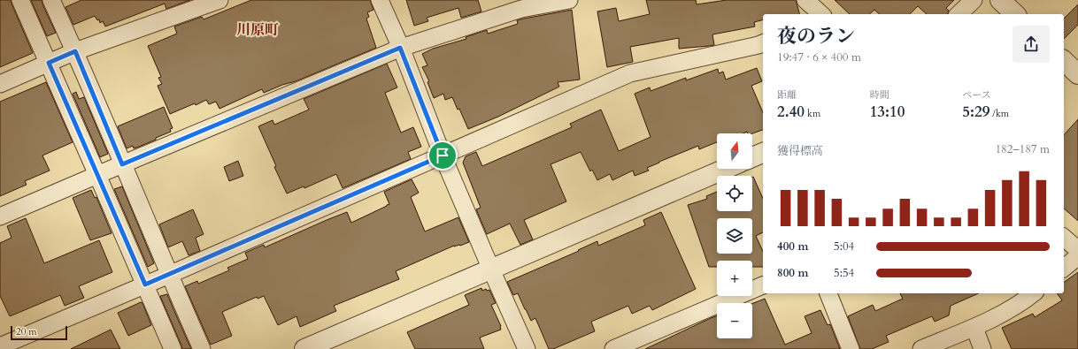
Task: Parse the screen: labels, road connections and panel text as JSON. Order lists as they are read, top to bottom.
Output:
{
  "districts": ["川原町"],
  "scale_bar": "20 m",
  "north": "top",
  "page": {
    "heading": ["夜のラン", "19:47 · 6 × 400 m"],
    "stats": [
      ["距離", "2.40 km"],
      ["時間", "13:10"],
      ["ペース", "5:29 /km"]
    ],
    "map_buttons": ["+", "−"],
    "chart": ["獲得標高", "182–187 m"],
    "list": [
      {
        "name": "400 m",
        "note": "5:04"
      },
      {
        "name": "800 m",
        "note": "5:54"
      }
    ],
    "scale": "20 m"
  }
}
